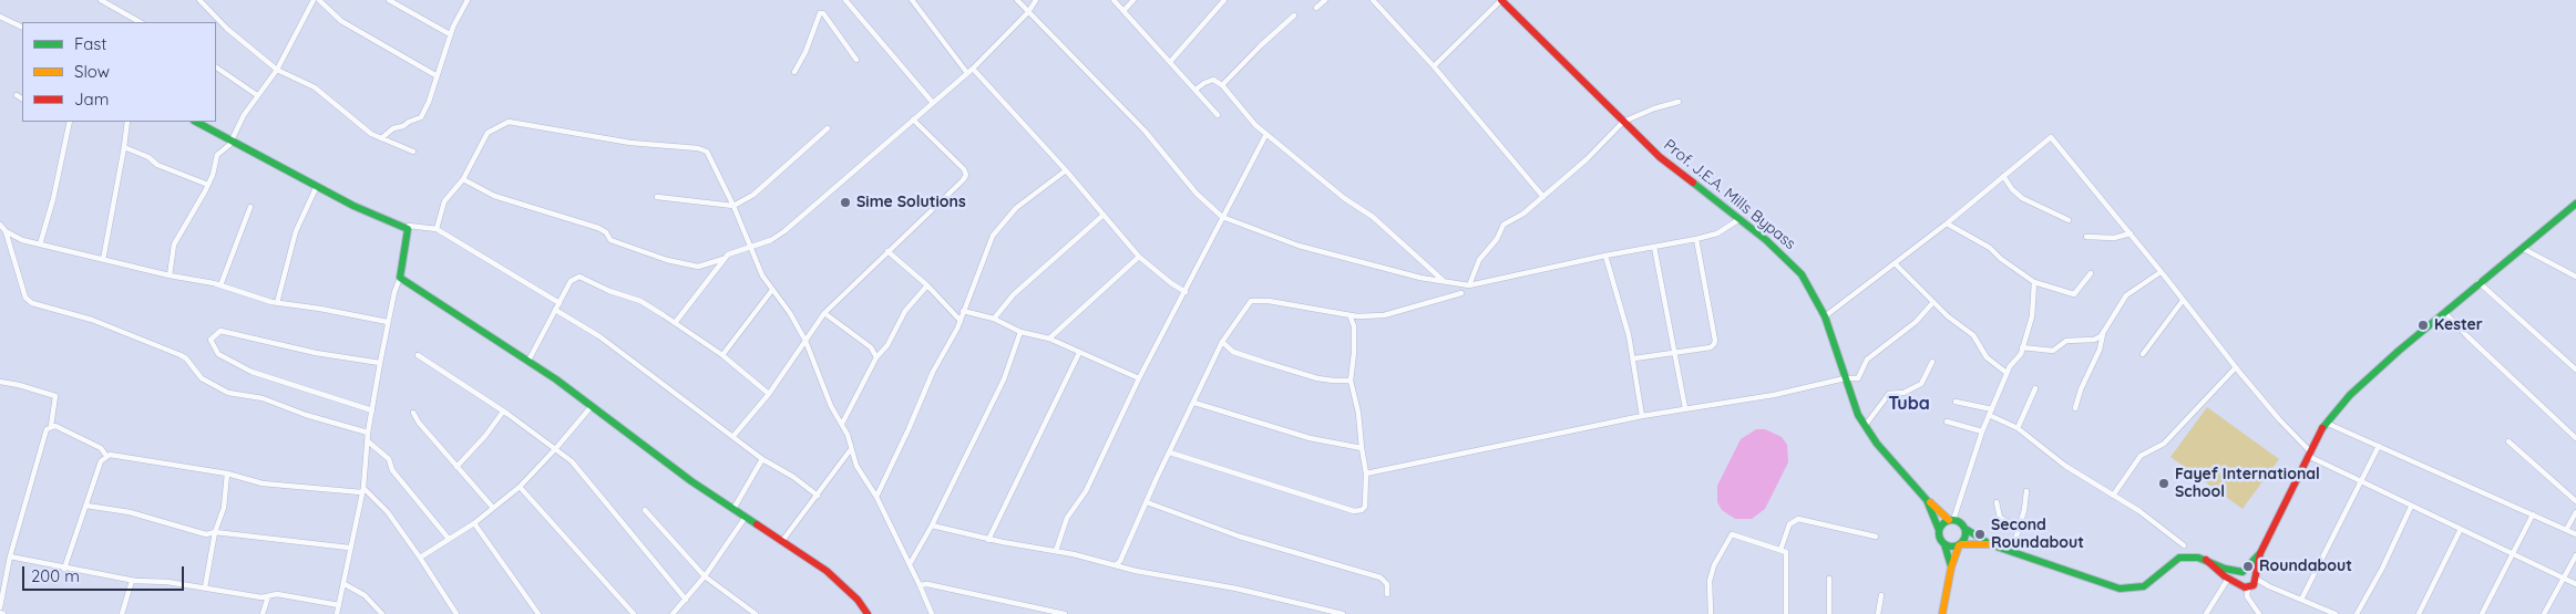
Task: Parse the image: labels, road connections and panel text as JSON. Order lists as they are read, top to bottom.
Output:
{
  "streets": {
    "street": ["Prof. J.E.A. Mills Bypass"]
  },
  "districts": ["Tuba"],
  "places": [
    "Sime Solutions",
    "Kester",
    "Fayef International School",
    "Second Roundabout",
    "Roundabout"
  ],
  "legend": ["Fast", "Slow", "Jam"],
  "scale_bar": "200 m"
}
